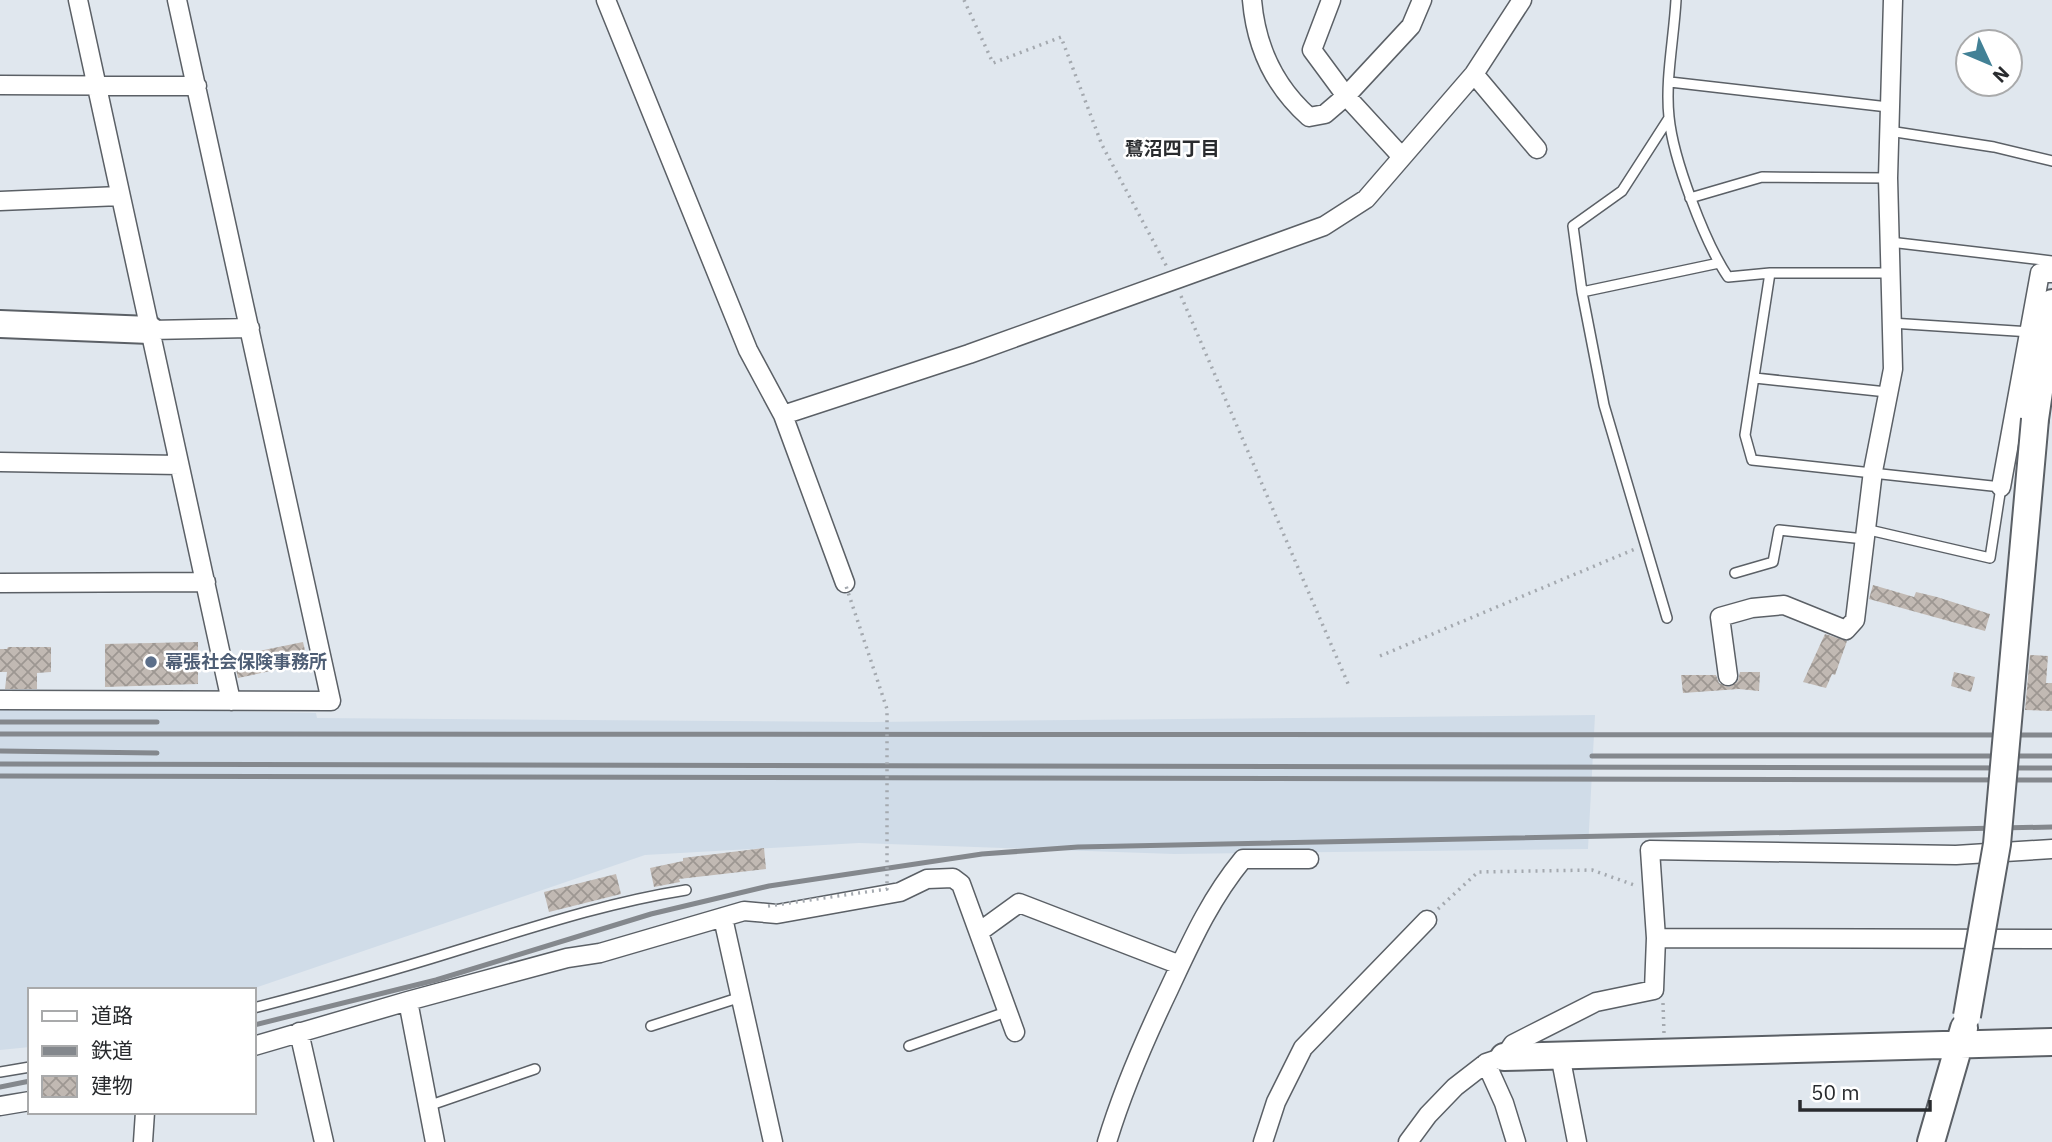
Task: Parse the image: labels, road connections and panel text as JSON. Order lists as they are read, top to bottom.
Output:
{
  "districts": ["鷺沼四丁目"],
  "places": ["幕張社会保険事務所"],
  "legend": ["道路", "鉄道", "建物"],
  "scale_bar": "50 m",
  "north": "bottom right"
}
